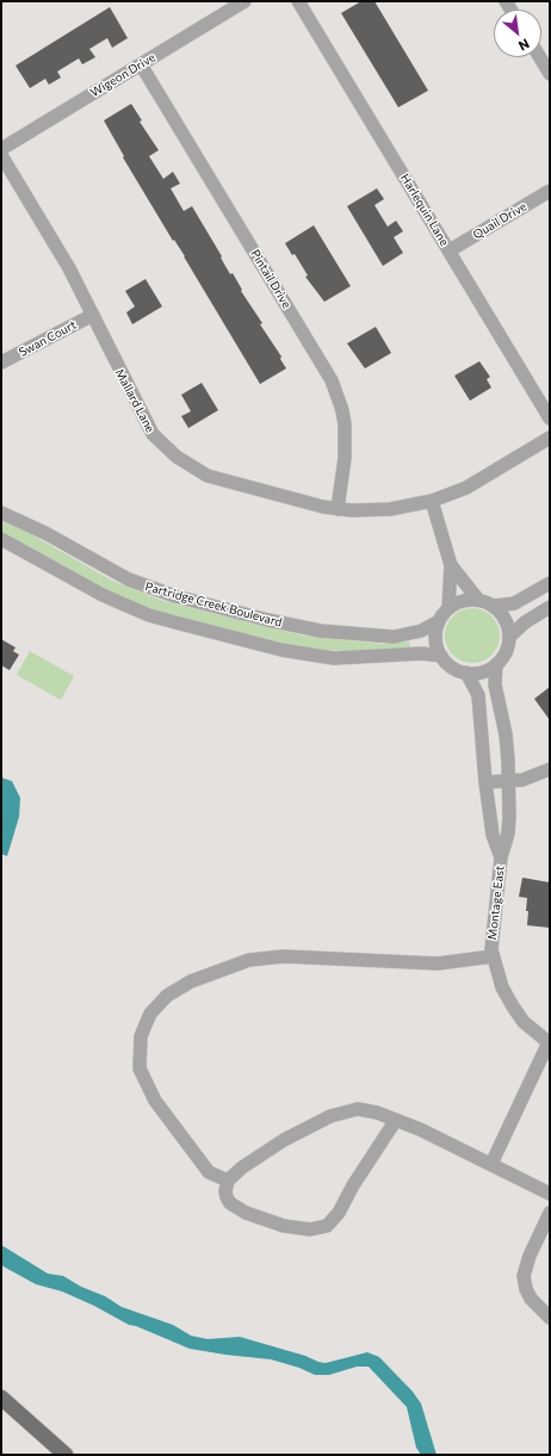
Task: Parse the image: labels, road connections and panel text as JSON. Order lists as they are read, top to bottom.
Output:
{
  "streets": {
    "street": [
      "Wigeon Drive",
      "Harlequin Lane",
      "Quail Drive",
      "Pintail Drive",
      "Swan Court",
      "Mallard Lane",
      "Partridge Creek Boulevard",
      "Montage East"
    ]
  },
  "crossings": [
    ["Wigeon Drive", "Pintail Drive"],
    ["Harlequin Lane", "Quail Drive"],
    ["Pintail Drive", "Mallard Lane"],
    ["Swan Court", "Mallard Lane"],
    ["Partridge Creek Boulevard", "Montage East"]
  ],
  "north": "bottom right"
}
